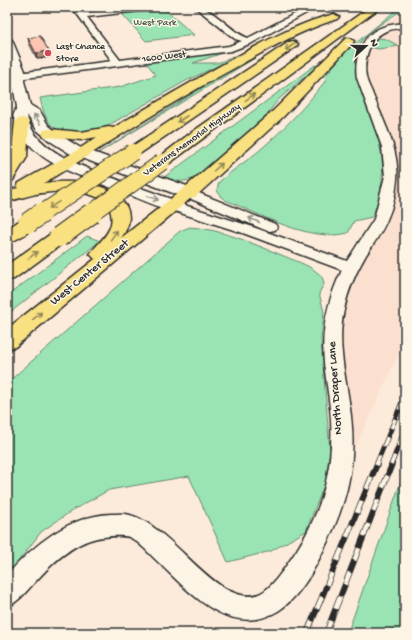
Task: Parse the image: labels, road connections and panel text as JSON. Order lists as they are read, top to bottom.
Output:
{
  "streets": {
    "main road": ["Veterans Memorial Highway", "West Center Street"],
    "street": ["1600 West", "North Draper Lane"]
  },
  "crossings": [
    ["Veterans Memorial Highway", "West Center Street"]
  ],
  "one_way": ["West Center Street"],
  "parks": ["West Park"],
  "places": ["Last Chance Store"],
  "north": "right"
}
